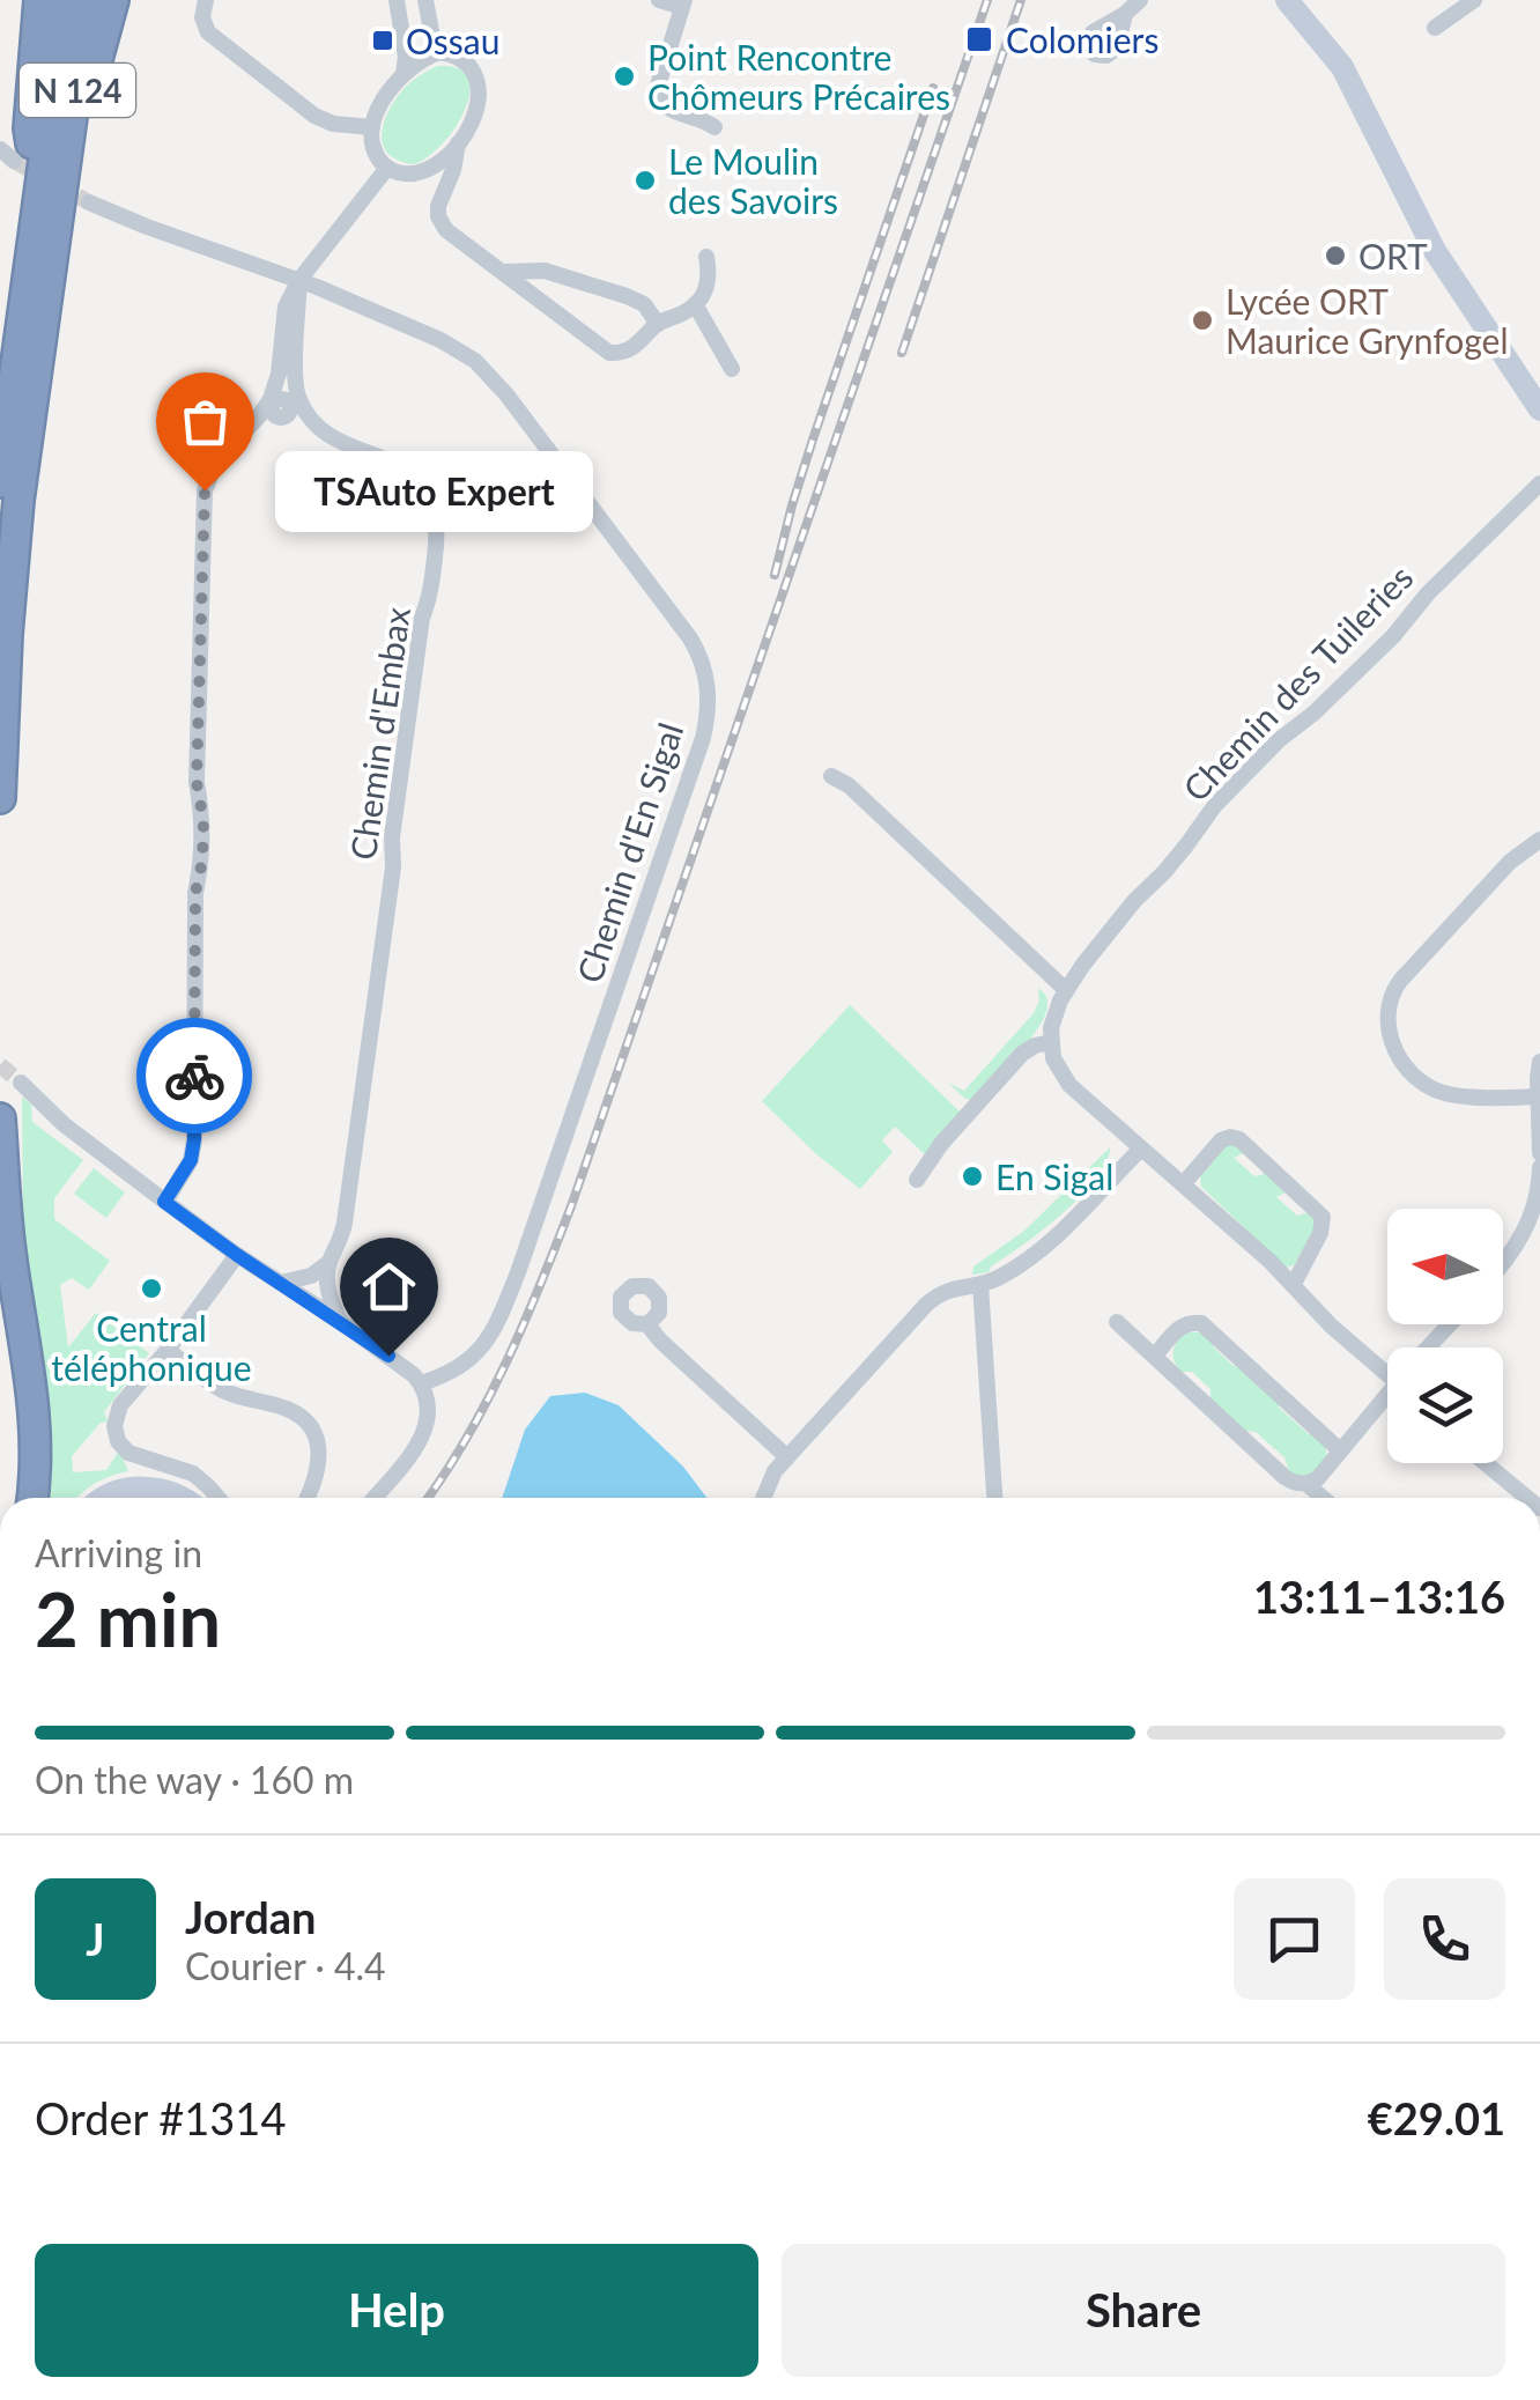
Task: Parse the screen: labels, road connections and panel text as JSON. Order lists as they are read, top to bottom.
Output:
{
  "streets": {
    "highway": ["N 124"],
    "street": ["Chemin des Tuileries", "Chemin d'Embax", "Chemin d'En Sigal"]
  },
  "places": {
    "transit": ["Colomiers", "Ossau"],
    "other": [
      "Point Rencontre Chômeurs Précaires",
      "Le Moulin des Savoirs",
      "ORT",
      "Lycée ORT Maurice Grynfogel",
      "TSAuto Expert",
      "En Sigal",
      "Central téléphonique"
    ]
  },
  "north": "left",
  "page": {
    "bubble": "TSAuto Expert",
    "heading": ["2 min", "Arriving in", "13:11–13:16"],
    "panel": [
      "Jordan",
      "Courier · 4.4",
      "Order #1314",
      "€29.01"
    ],
    "bar": "On the way · 160 m",
    "round": "J",
    "buttons": ["Help", "Share"]
  }
}
